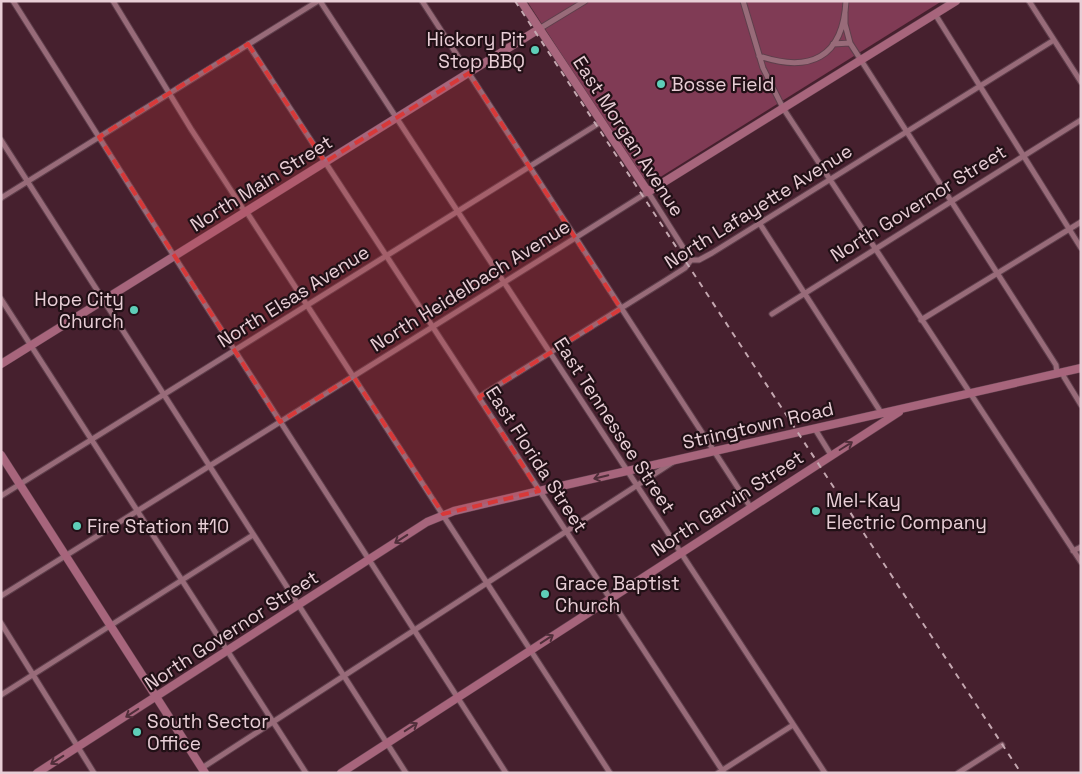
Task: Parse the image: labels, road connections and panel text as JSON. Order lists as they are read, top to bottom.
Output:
{
  "streets": {
    "main road": [
      "East Morgan Avenue",
      "North Main Street",
      "North Governor Street",
      "North Heidelbach Avenue",
      "Stringtown Road",
      "North Garvin Street"
    ],
    "street": [
      "North Lafayette Avenue",
      "North Elsas Avenue",
      "East Tennessee Street",
      "East Florida Street"
    ]
  },
  "crossings": [
    ["East Morgan Avenue", "North Main Street"],
    ["East Morgan Avenue", "North Lafayette Avenue"],
    ["East Morgan Avenue", "North Heidelbach Avenue"],
    ["East Morgan Avenue", "North Elsas Avenue"],
    ["North Main Street", "East Tennessee Street"],
    ["North Main Street", "East Florida Street"],
    ["North Governor Street", "Stringtown Road"],
    ["North Lafayette Avenue", "East Tennessee Street"],
    ["North Lafayette Avenue", "East Florida Street"],
    ["North Heidelbach Avenue", "East Tennessee Street"],
    ["North Heidelbach Avenue", "East Florida Street"],
    ["North Elsas Avenue", "East Tennessee Street"],
    ["North Elsas Avenue", "East Florida Street"],
    ["East Tennessee Street", "Stringtown Road"],
    ["East Tennessee Street", "North Garvin Street"],
    ["Stringtown Road", "East Florida Street"],
    ["Stringtown Road", "North Garvin Street"],
    ["East Florida Street", "North Garvin Street"]
  ],
  "one_way": ["North Garvin Street"],
  "places": [
    "Hickory Pit Stop BBQ",
    "Bosse Field",
    "Hope City Church",
    "Mel-Kay Electric Company",
    "Fire Station #10",
    "Grace Baptist Church",
    "South Sector Office"
  ]
}
